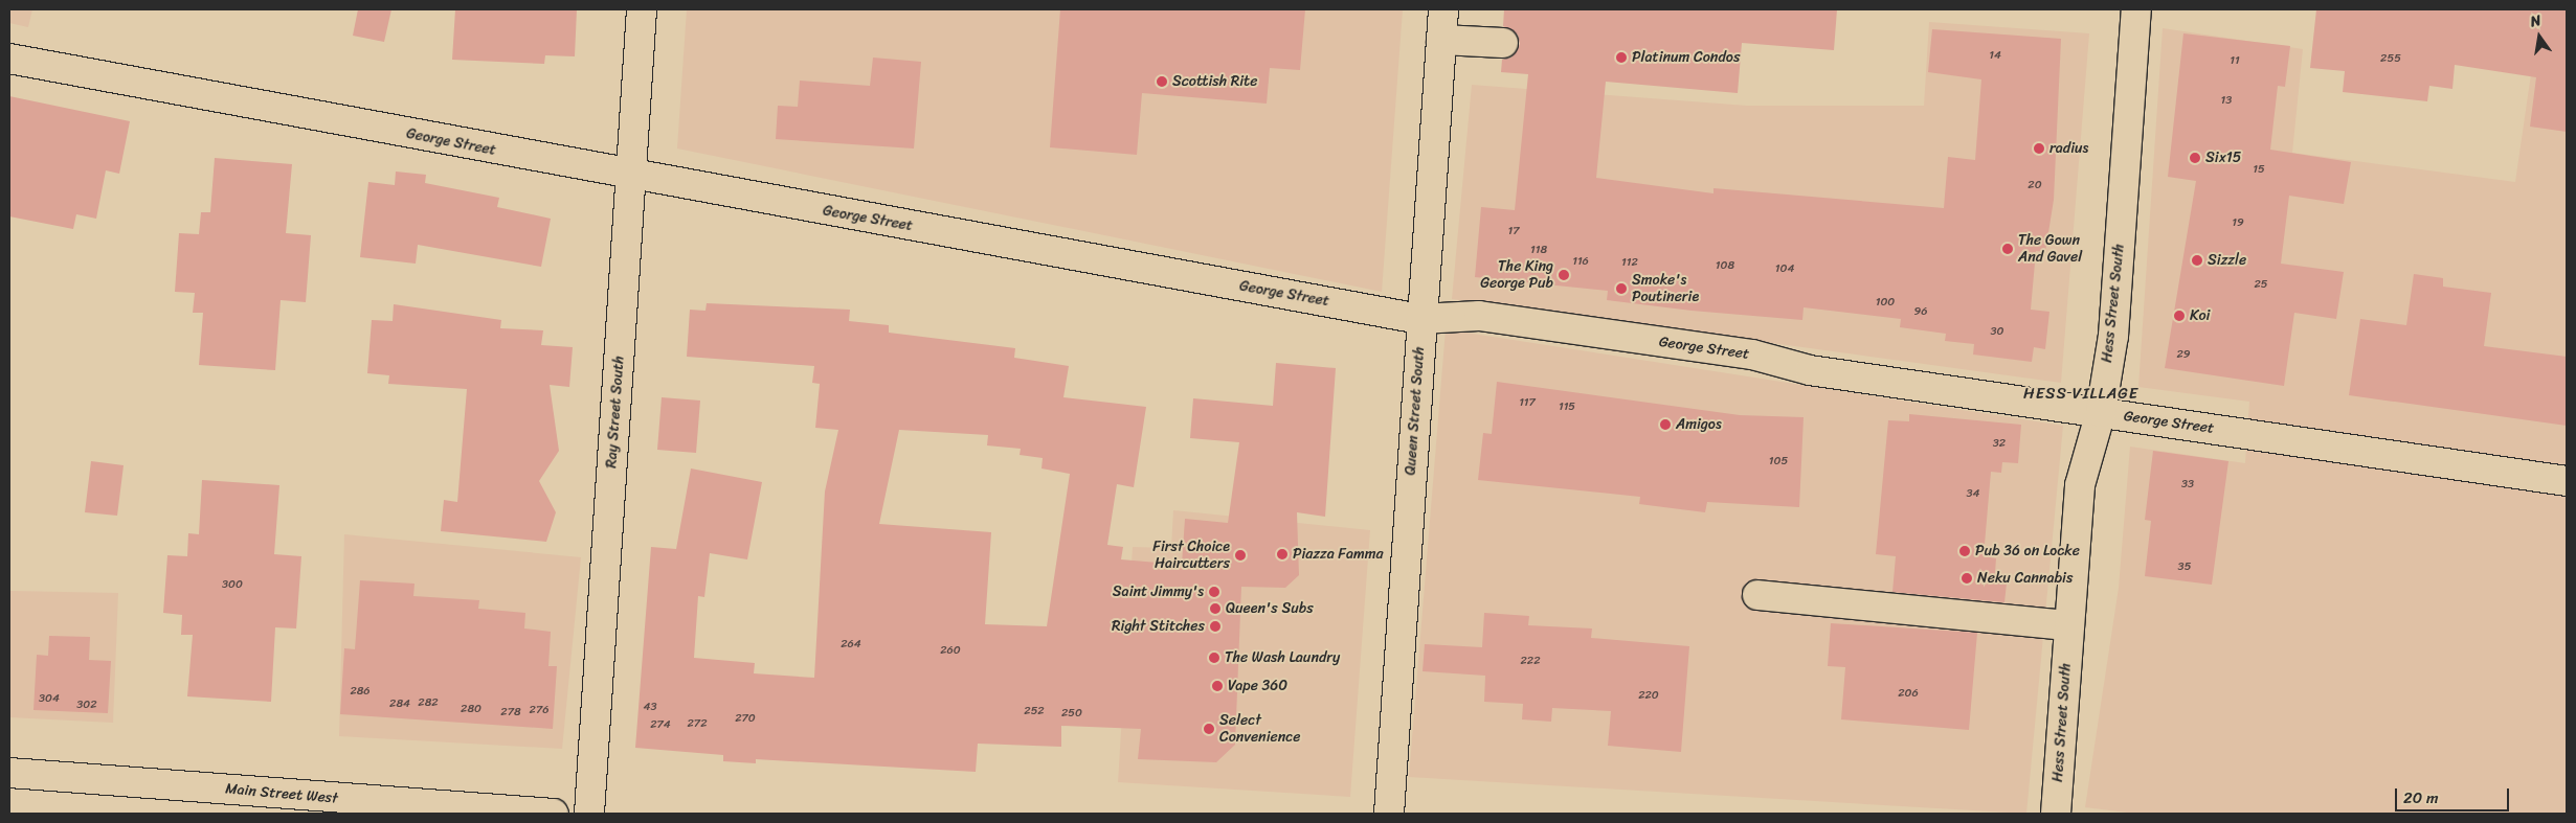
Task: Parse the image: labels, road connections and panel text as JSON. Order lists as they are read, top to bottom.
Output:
{
  "streets": {
    "street": [
      "George Street",
      "Hess Street South",
      "Queen Street South",
      "Ray Street South",
      "Main Street West"
    ]
  },
  "crossings": [
    ["George Street", "Hess Street South"],
    ["George Street", "Queen Street South"],
    ["George Street", "Ray Street South"]
  ],
  "districts": ["HESS VILLAGE"],
  "places": [
    "Platinum Condos",
    "Scottish Rite",
    "radius",
    "Six15",
    "The Gown And Gavel",
    "Sizzle",
    "The King George Pub",
    "Smoke's Poutinerie",
    "Koi",
    "Amigos",
    "Pub 36 on Locke",
    "Piazza Famma",
    "First Choice Haircutters",
    "Neku Cannabis",
    "Saint Jimmy's",
    "Queen's Subs",
    "Right Stitches",
    "The Wash Laundry",
    "Vape 360",
    "Select Convenience"
  ],
  "house_numbers": [
    "14",
    "255",
    "11",
    "13",
    "15",
    "20",
    "19",
    "17",
    "118",
    "116",
    "112",
    "108",
    "104",
    "25",
    "100",
    "96",
    "30",
    "29",
    "117",
    "115",
    "32",
    "105",
    "33",
    "34",
    "35",
    "300",
    "264",
    "260",
    "222",
    "286",
    "206",
    "220",
    "304",
    "282",
    "284",
    "302",
    "43",
    "280",
    "276",
    "252",
    "278",
    "250",
    "270",
    "272",
    "274"
  ],
  "scale_bar": "20 m",
  "north": "top"
}
